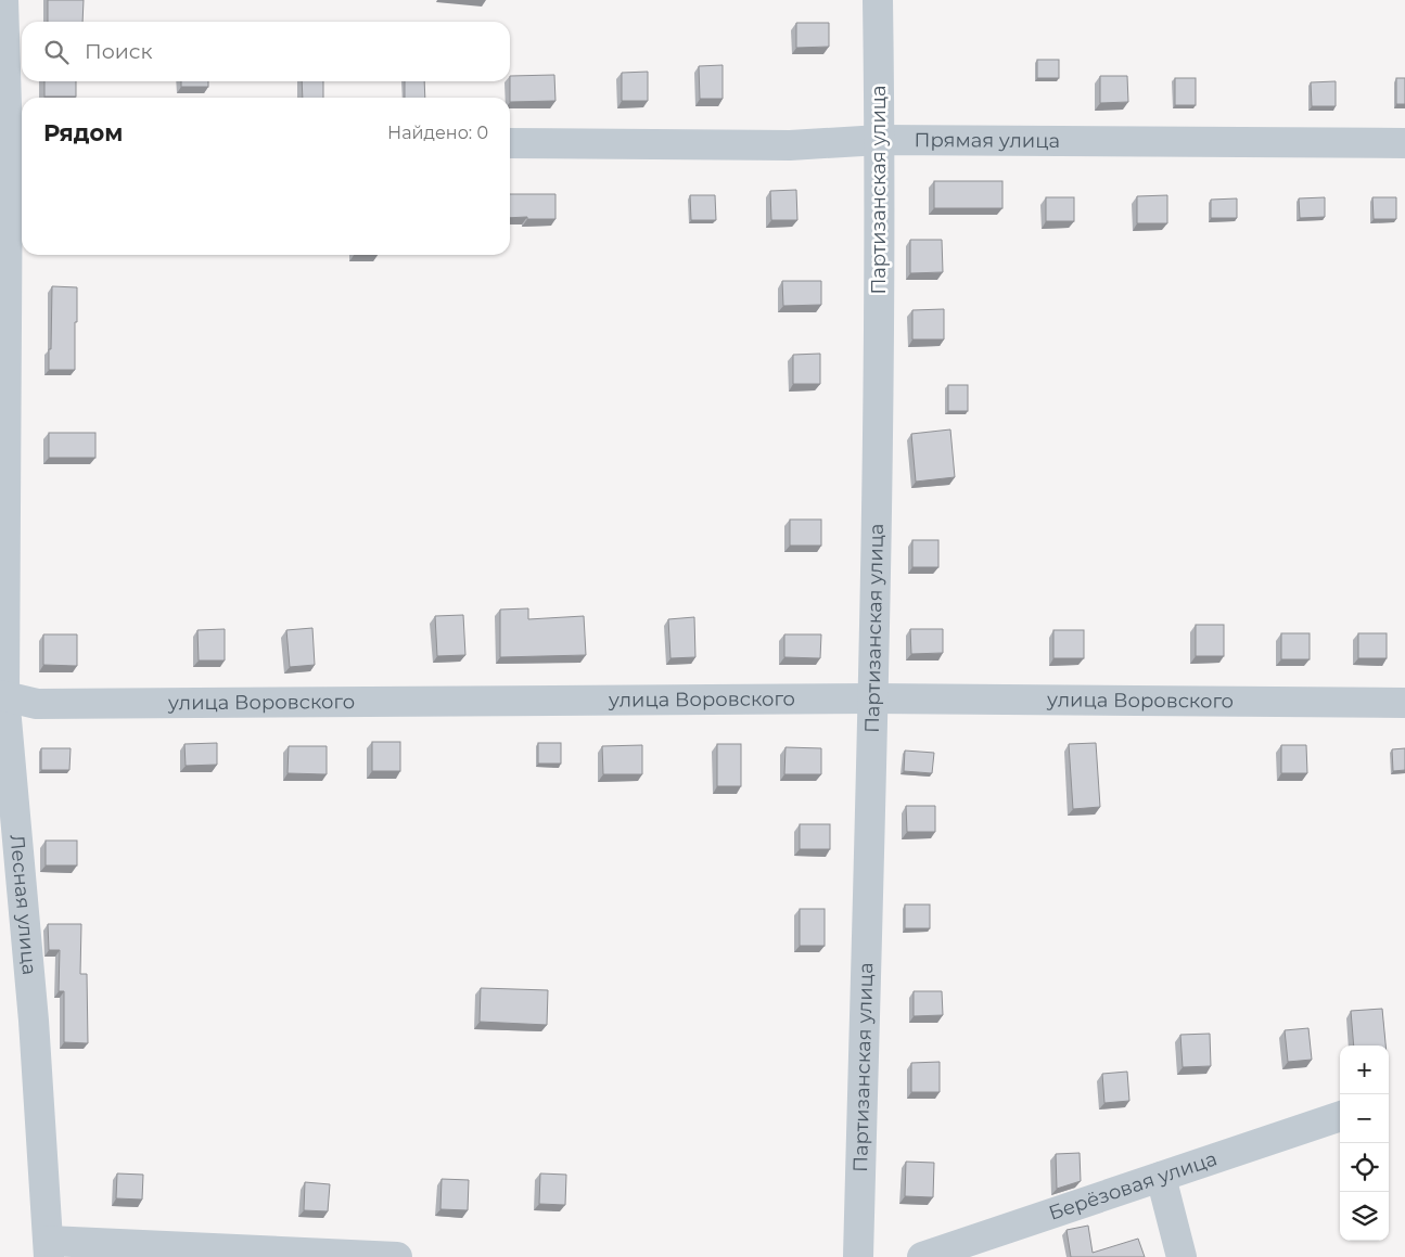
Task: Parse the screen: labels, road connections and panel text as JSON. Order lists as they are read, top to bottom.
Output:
{
  "streets": {
    "street": [
      "Прямая улица",
      "Партизанская улица",
      "улица Воровского",
      "Лесная улица",
      "Берёзовая улица"
    ]
  },
  "crossings": [
    ["Прямая улица", "Партизанская улица"],
    ["Партизанская улица", "улица Воровского"],
    ["улица Воровского", "Лесная улица"]
  ],
  "page": {
    "search": "Поиск",
    "heading": ["Рядом", "Найдено: 0"],
    "map_buttons": ["+", "−"]
  }
}
